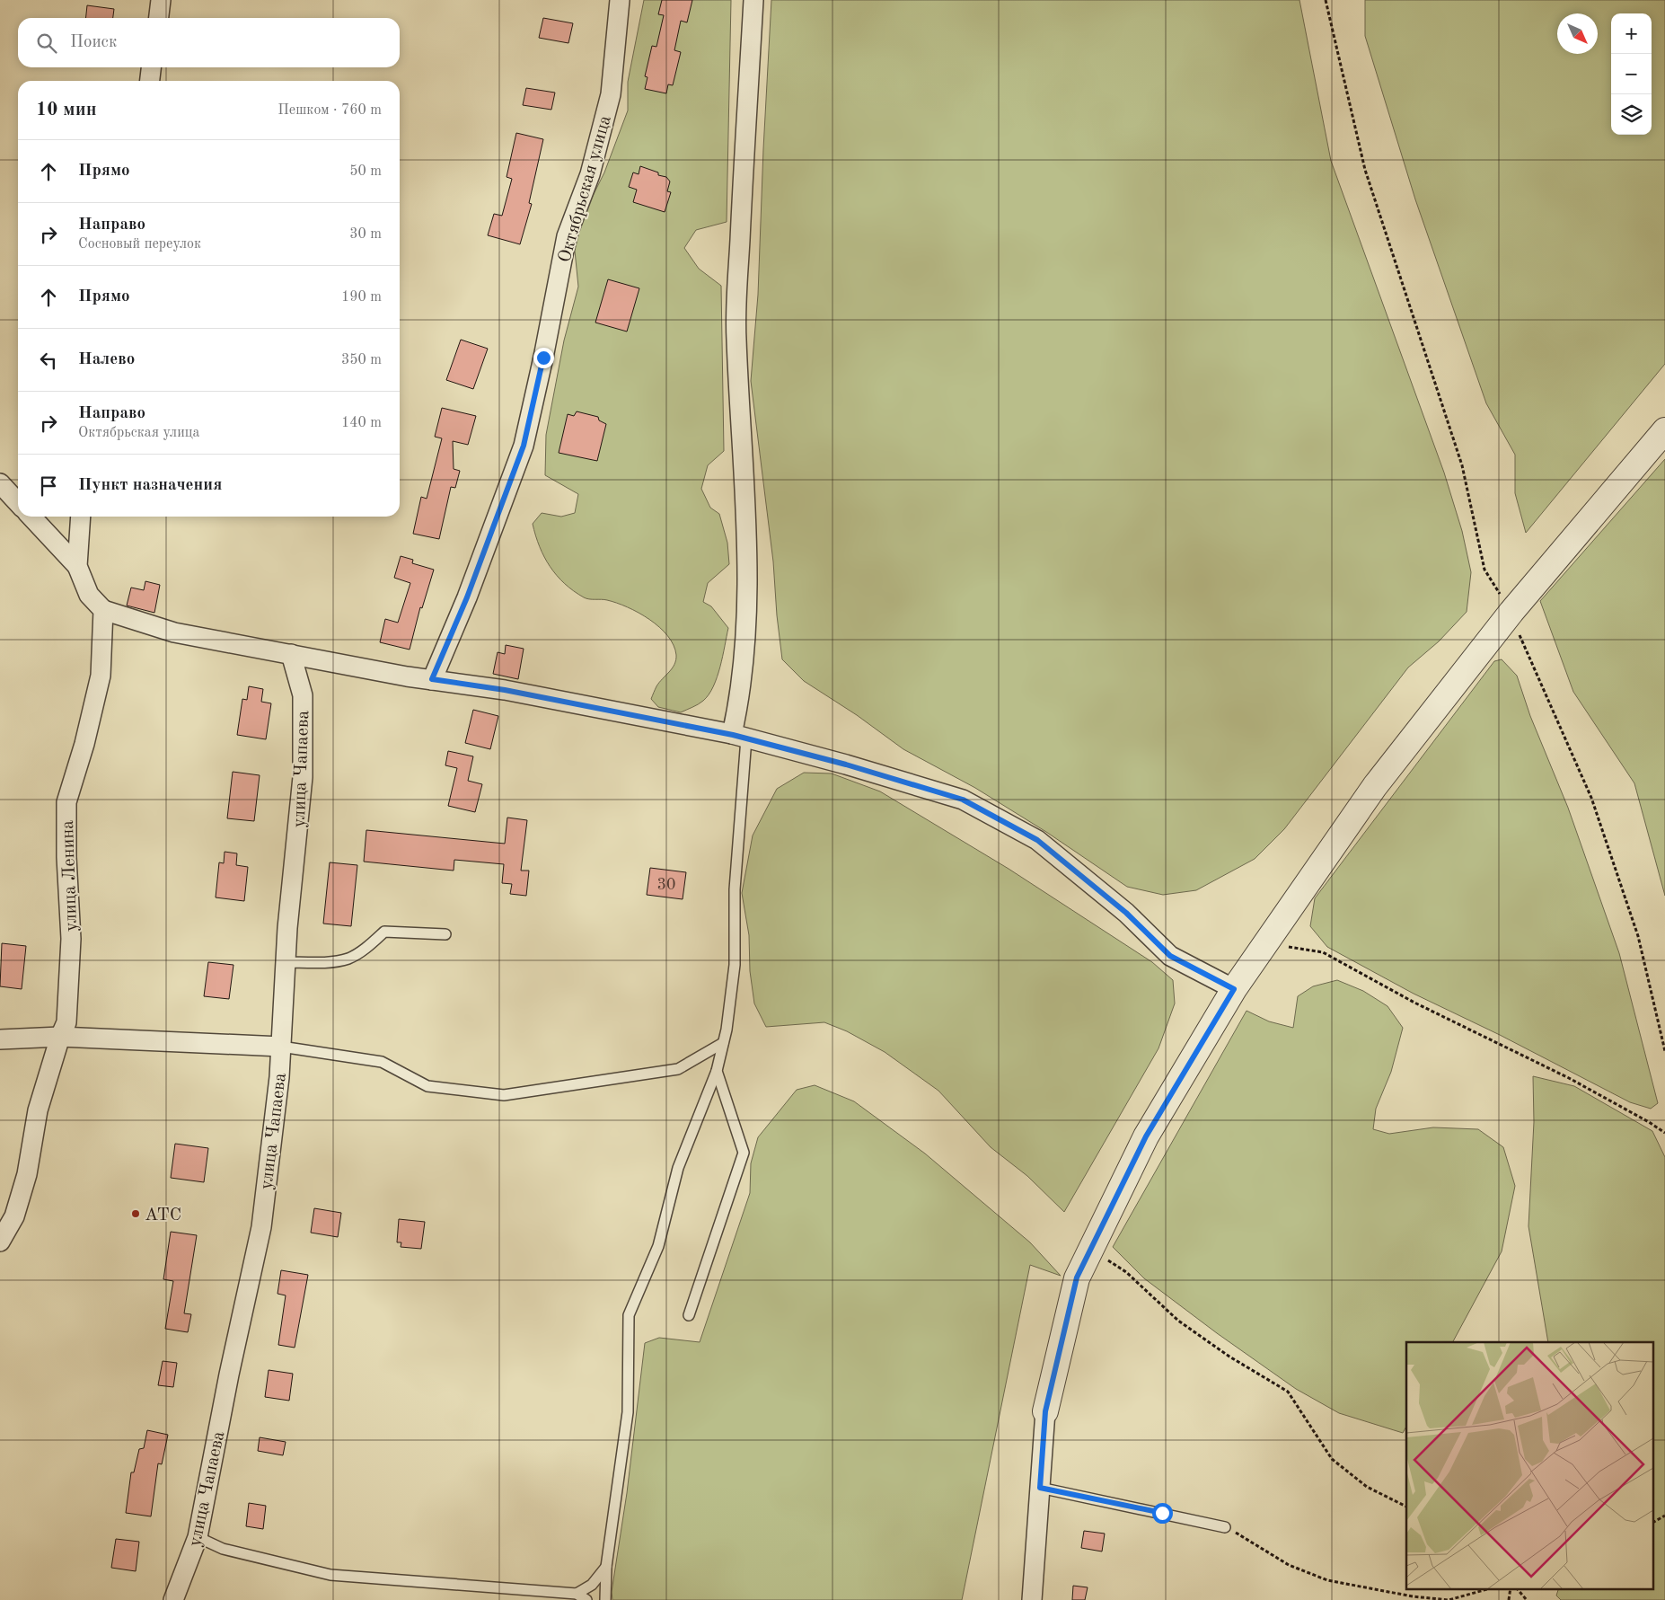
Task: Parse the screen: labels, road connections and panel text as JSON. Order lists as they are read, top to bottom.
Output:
{
  "streets": {
    "street": ["Октябрьская улица", "улица Чапаева", "улица Ленина"]
  },
  "places": ["АТС"],
  "house_numbers": ["30"],
  "north": "bottom right",
  "page": {
    "map_buttons": ["+", "−"],
    "search": "Поиск",
    "heading": ["10 мин", "Пешком · 760 m"],
    "list": [
      ["Прямо", "50 m"],
      ["Направо", "Сосновый переулок", "30 m"],
      ["Прямо", "190 m"],
      ["Налево", "350 m"],
      ["Направо", "Октябрьская улица", "140 m"],
      "Пункт назначения"
    ]
  }
}
